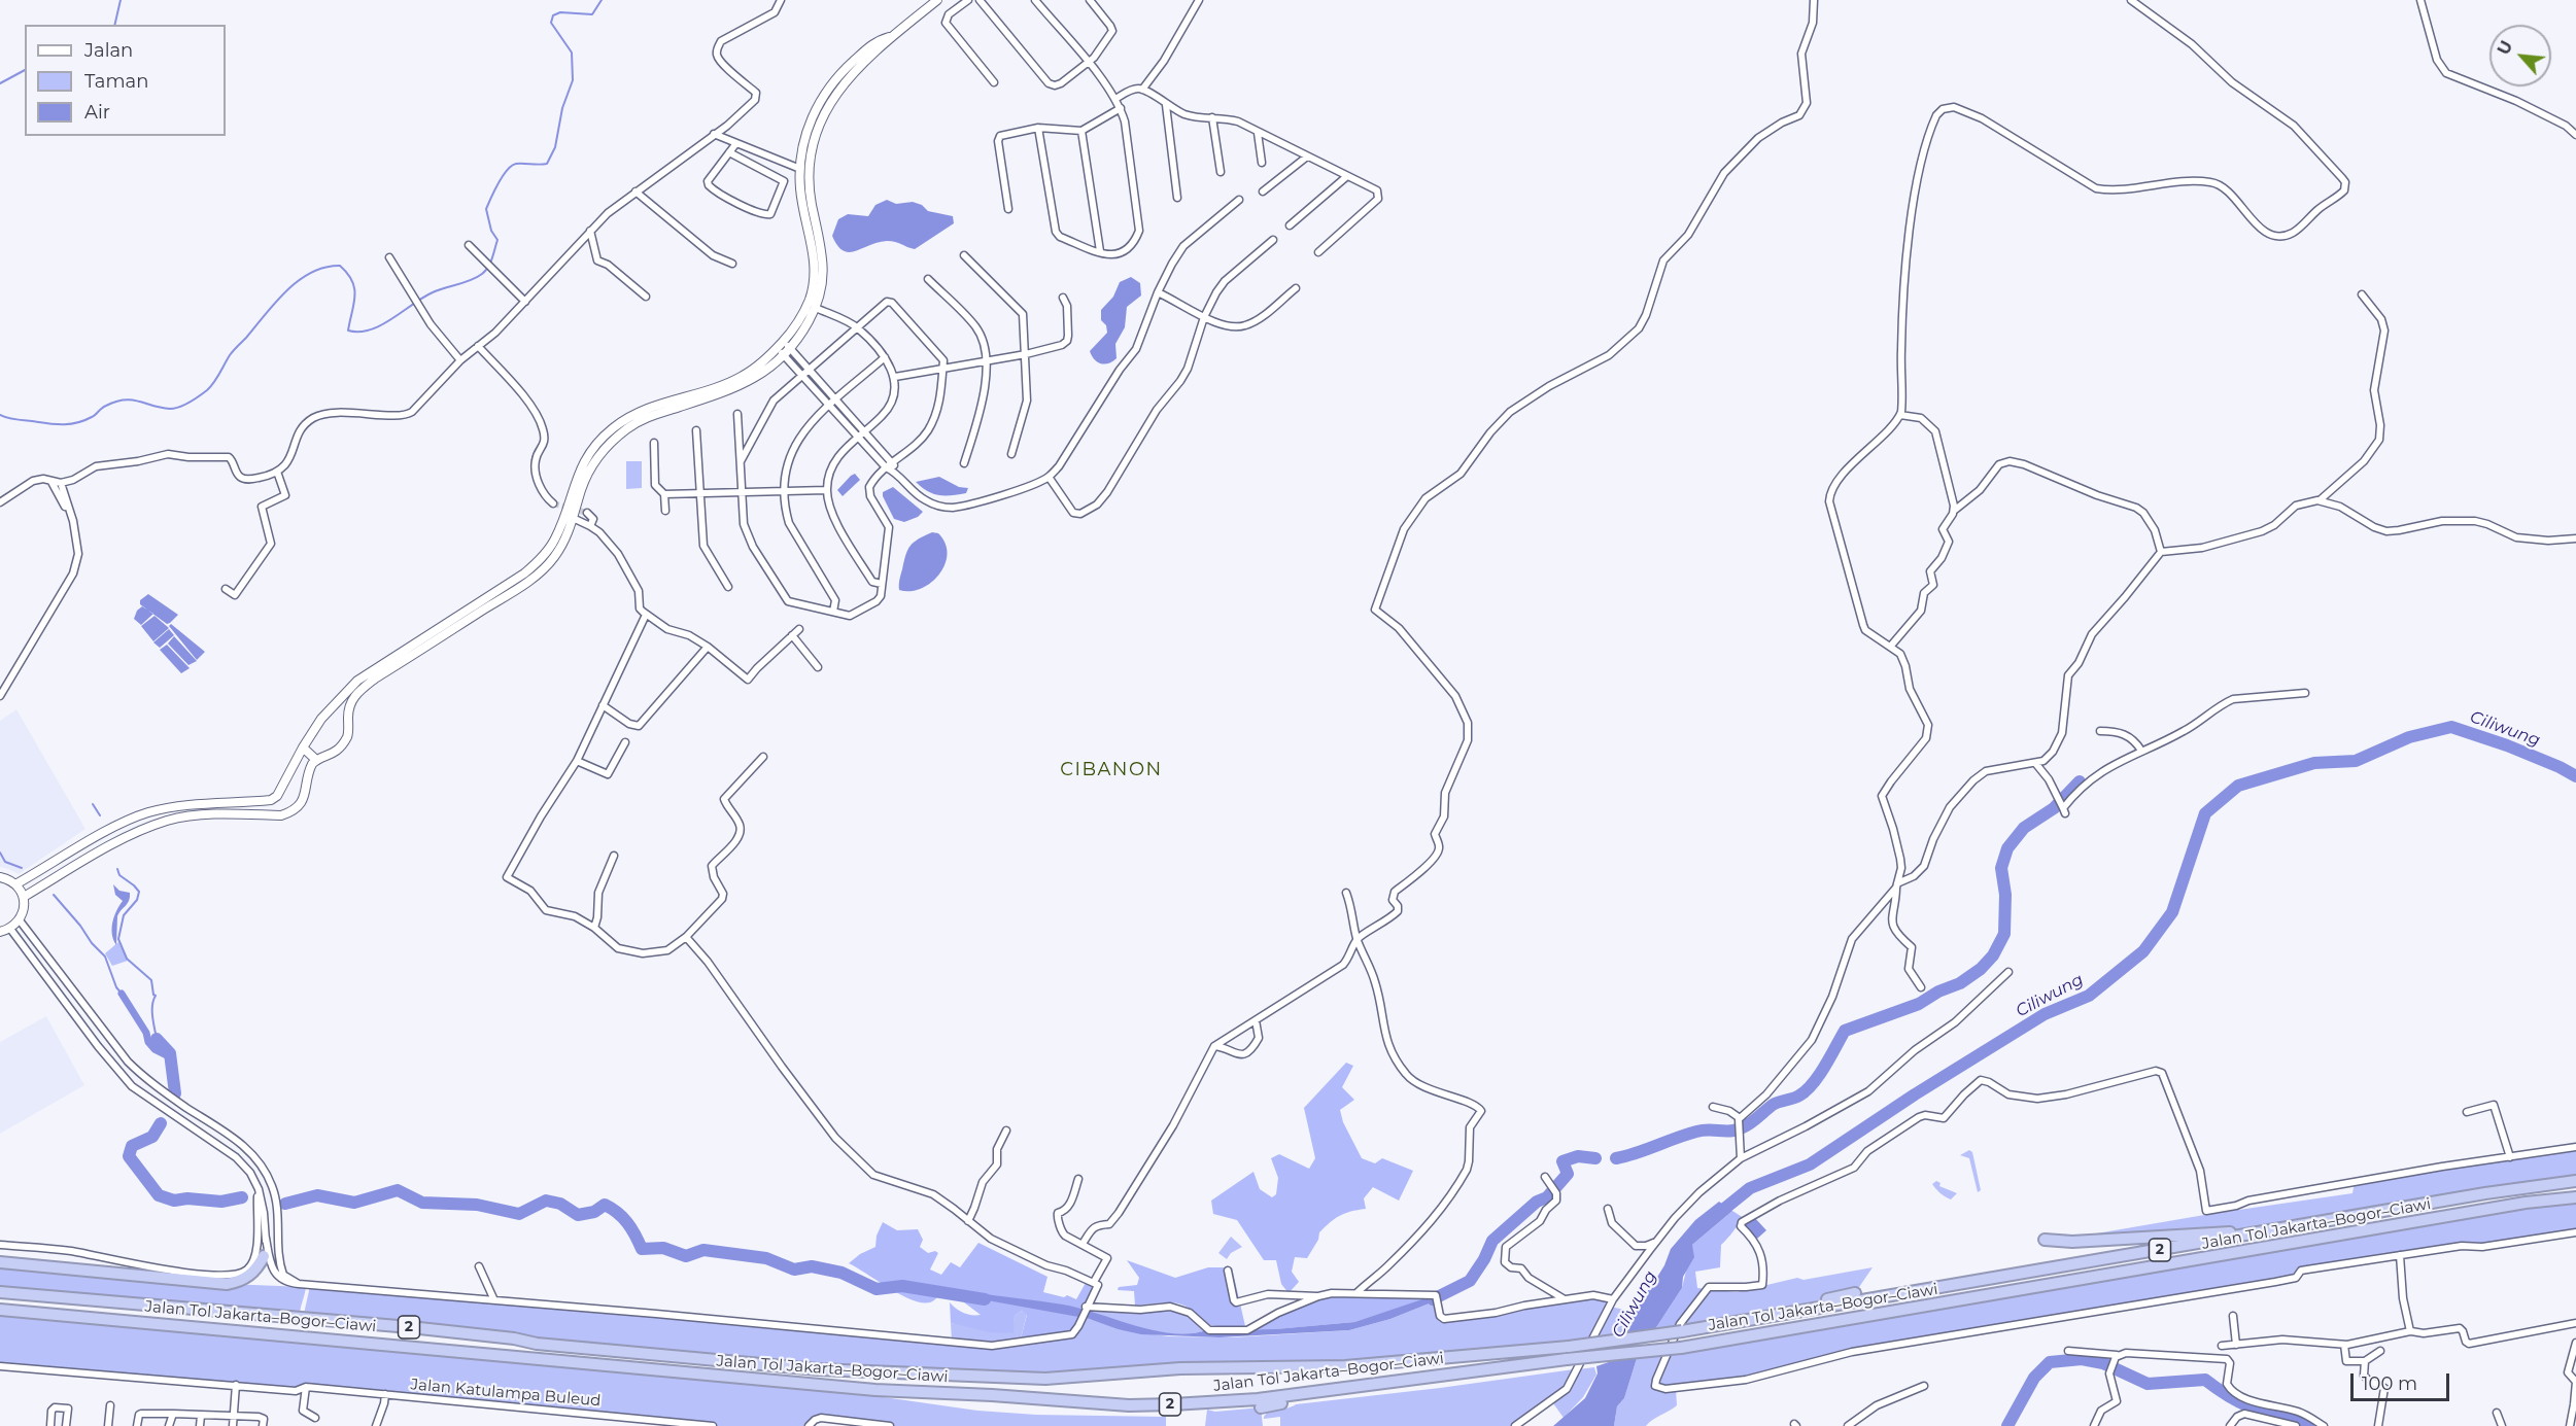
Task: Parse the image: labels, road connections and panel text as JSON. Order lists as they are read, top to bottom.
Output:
{
  "streets": {
    "highway": ["Jalan Tol Jakarta–Bogor–Ciawi", "2"],
    "street": ["Jalan Katulampa Buleud"]
  },
  "districts": ["CIBANON"],
  "water": ["Ciliwung"],
  "legend": ["Jalan", "Taman", "Air"],
  "scale_bar": "100 m",
  "north": "top left"
}
